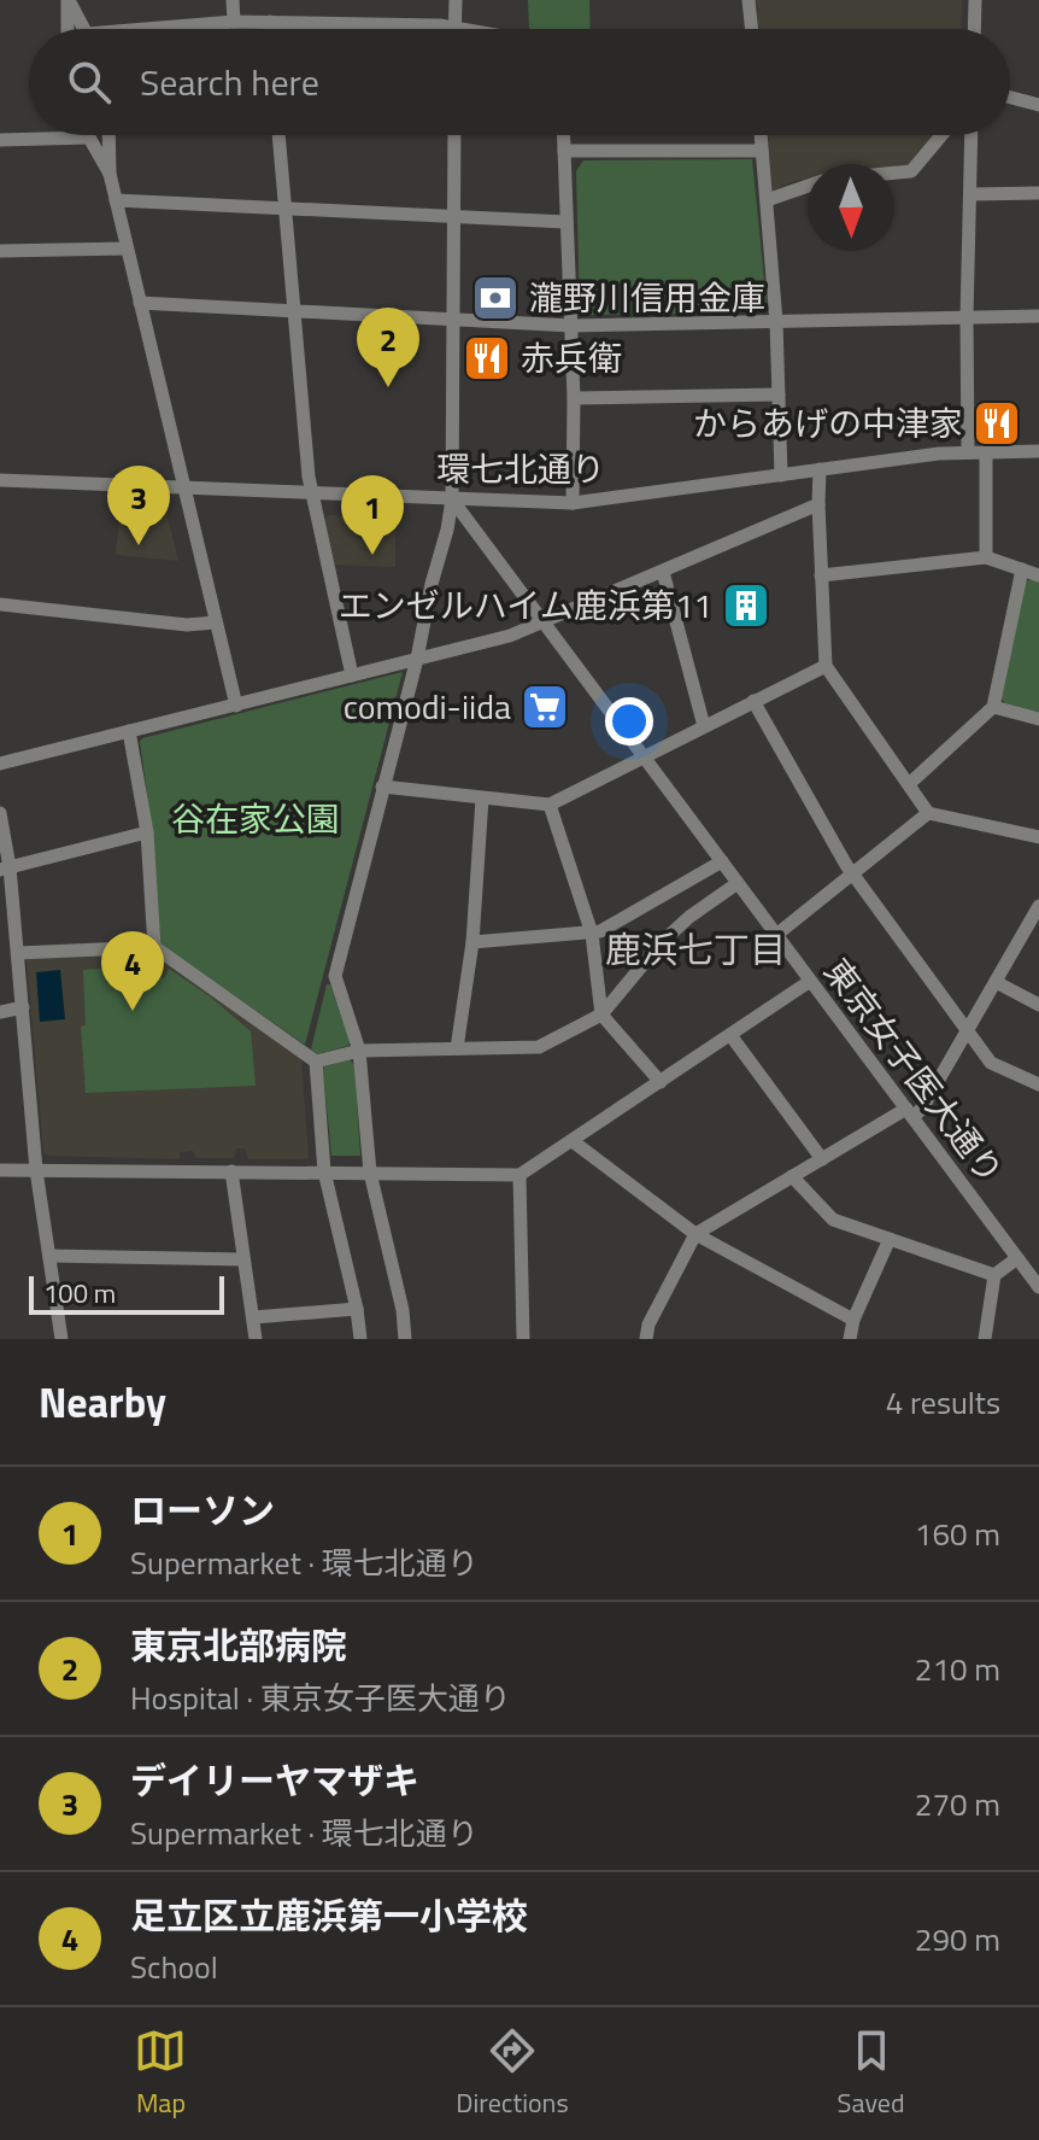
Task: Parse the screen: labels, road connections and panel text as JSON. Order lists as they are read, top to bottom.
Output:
{
  "streets": {
    "street": ["環七北通り", "東京女子医大通り"]
  },
  "crossings": [
    ["環七北通り", "東京女子医大通り"]
  ],
  "districts": ["鹿浜七丁目"],
  "parks": ["谷在家公園"],
  "places": {
    "bank": ["瀧野川信用金庫"],
    "restaurant": ["赤兵衛", "からあげの中津家"],
    "building": ["エンゼルハイム鹿浜第11"],
    "supermarket": ["comodi-iida"]
  },
  "scale_bar": "100 m",
  "north": "bottom",
  "page": {
    "search": "Search here",
    "pins": [
      "2",
      "3",
      "1",
      "4"
    ],
    "scale": "100 m",
    "heading": ["Nearby", "4 results"],
    "list": [
      {
        "mark": "1",
        "name": "ローソン",
        "note": "Supermarket · 環七北通り",
        "value": "160 m"
      },
      {
        "mark": "2",
        "name": "東京北部病院",
        "note": "Hospital · 東京女子医大通り",
        "value": "210 m"
      },
      {
        "mark": "3",
        "name": "デイリーヤマザキ",
        "note": "Supermarket · 環七北通り",
        "value": "270 m"
      },
      {
        "mark": "4",
        "name": "足立区立鹿浜第一小学校",
        "note": "School",
        "value": "290 m"
      }
    ],
    "nav": ["Map", "Directions", "Saved"]
  }
}
